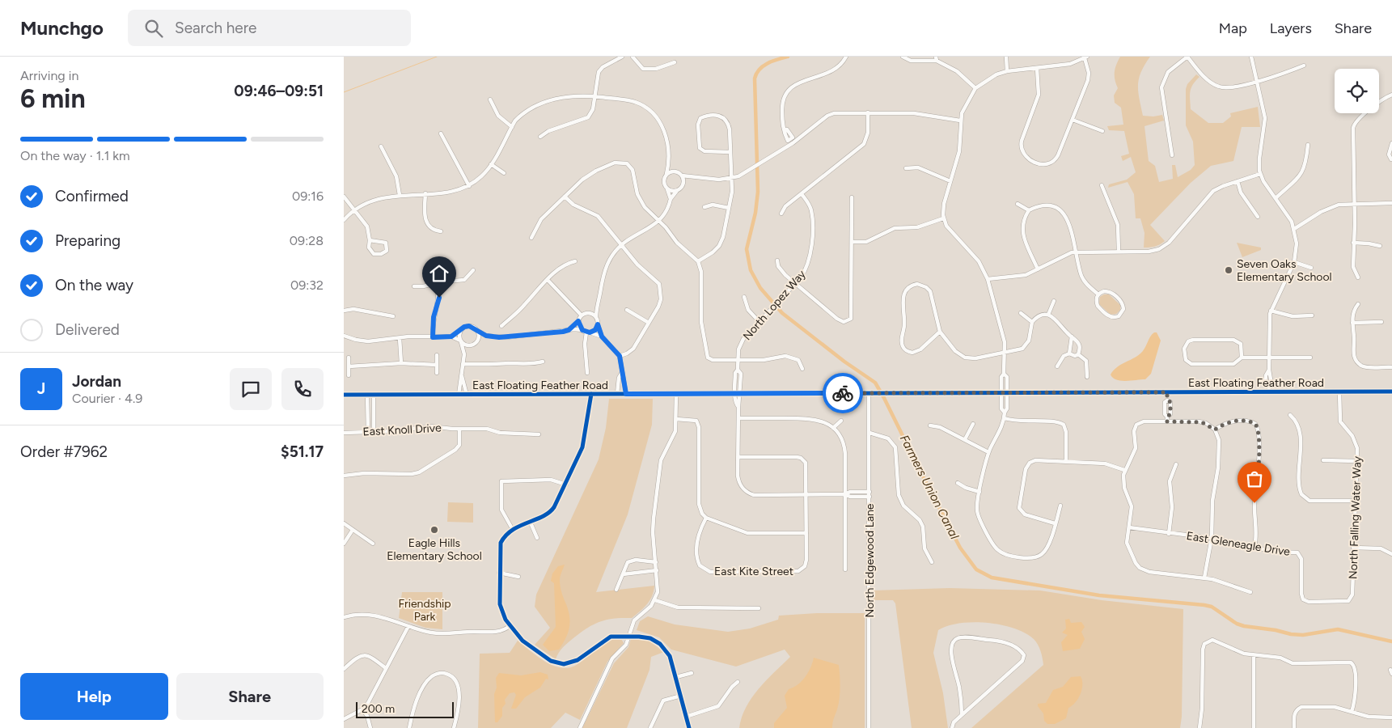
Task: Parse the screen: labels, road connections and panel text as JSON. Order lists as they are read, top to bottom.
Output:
{
  "streets": {
    "main road": ["East Floating Feather Road"],
    "street": [
      "North Lopez Way",
      "East Knoll Drive",
      "North Falling Water Way",
      "East Gleneagle Drive",
      "North Edgewood Lane",
      "East Kite Street"
    ]
  },
  "crossings": [
    ["North Lopez Way", "East Floating Feather Road"],
    ["East Floating Feather Road", "North Falling Water Way"],
    ["East Floating Feather Road", "North Edgewood Lane"],
    ["North Falling Water Way", "East Gleneagle Drive"]
  ],
  "water": ["Farmers Union Canal"],
  "parks": ["Friendship Park"],
  "places": ["Seven Oaks Elementary School", "Eagle Hills Elementary School"],
  "scale_bar": "200 m",
  "page": {
    "header": "Munchgo",
    "search": "Search here",
    "nav": ["Map", "Layers", "Share"],
    "heading": ["6 min", "Arriving in", "09:46–09:51"],
    "panel": [
      "Jordan",
      "Courier · 4.9",
      "Order #7962",
      "$51.17"
    ],
    "bar": "On the way · 1.1 km",
    "list": [
      ["Confirmed", "09:16"],
      ["Preparing", "09:28"],
      ["On the way", "09:32"],
      "Delivered"
    ],
    "round": "J",
    "buttons": ["Help", "Share"],
    "scale": "200 m"
  }
}
